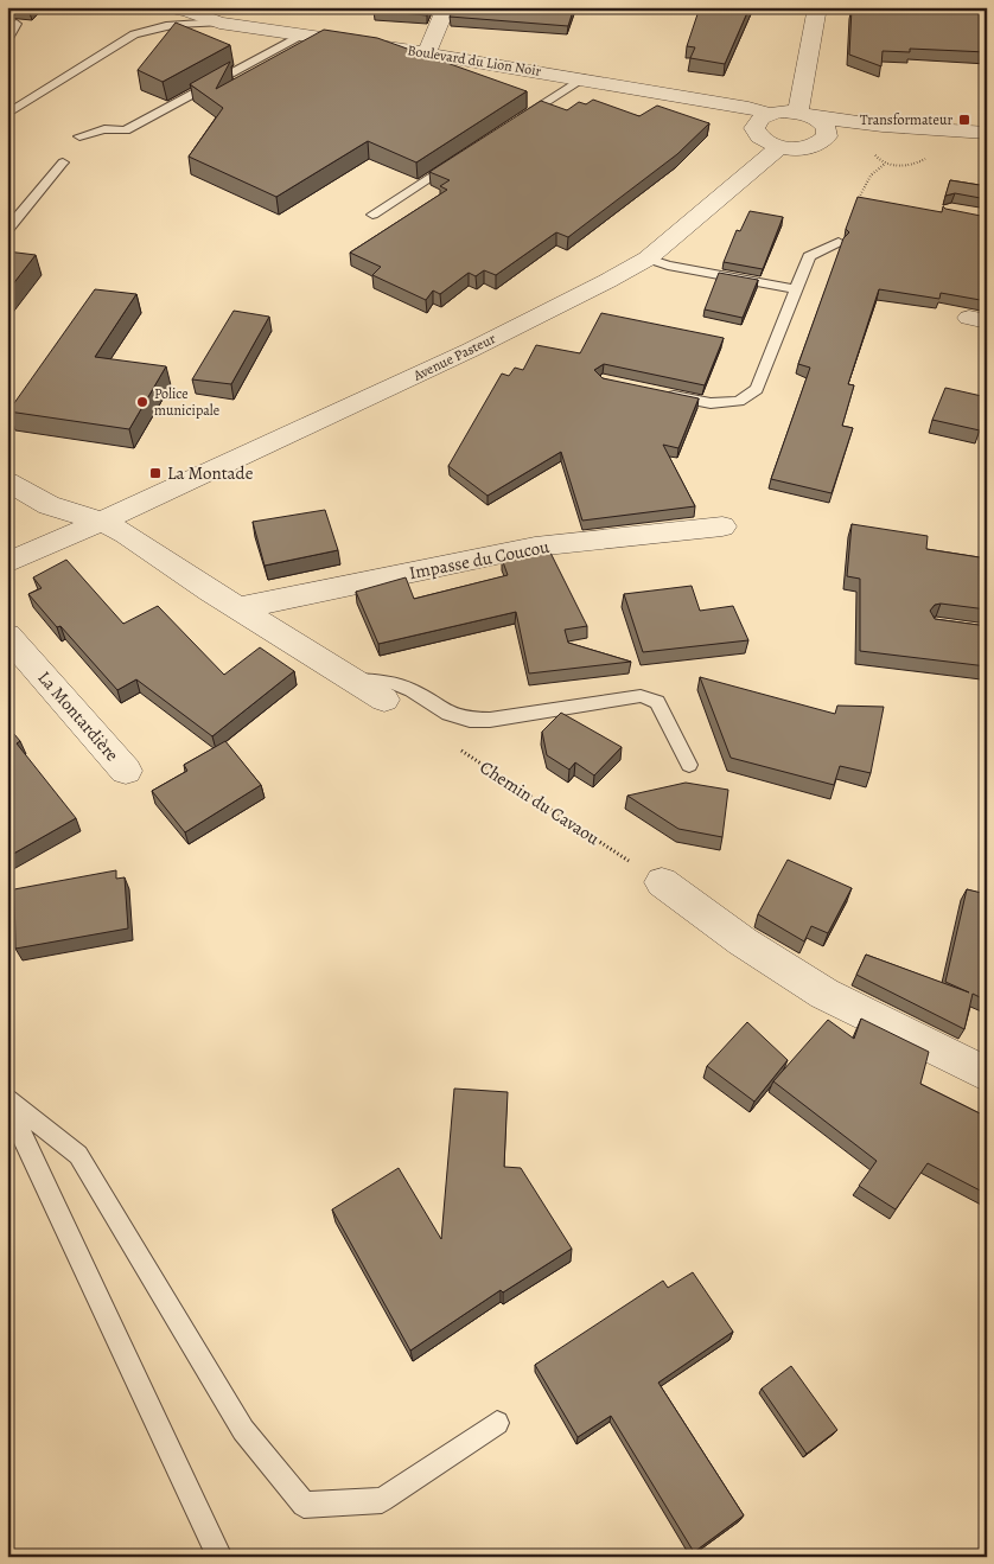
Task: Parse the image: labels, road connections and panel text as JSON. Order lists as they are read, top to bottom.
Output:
{
  "streets": {
    "street": [
      "Boulevard du Lion Noir",
      "Avenue Pasteur",
      "Impasse du Coucou",
      "La Montardière"
    ],
    "path": ["Chemin du Cavaou"]
  },
  "places": {
    "transit": ["Transformateur", "La Montade"],
    "other": ["Police municipale"]
  }
}
